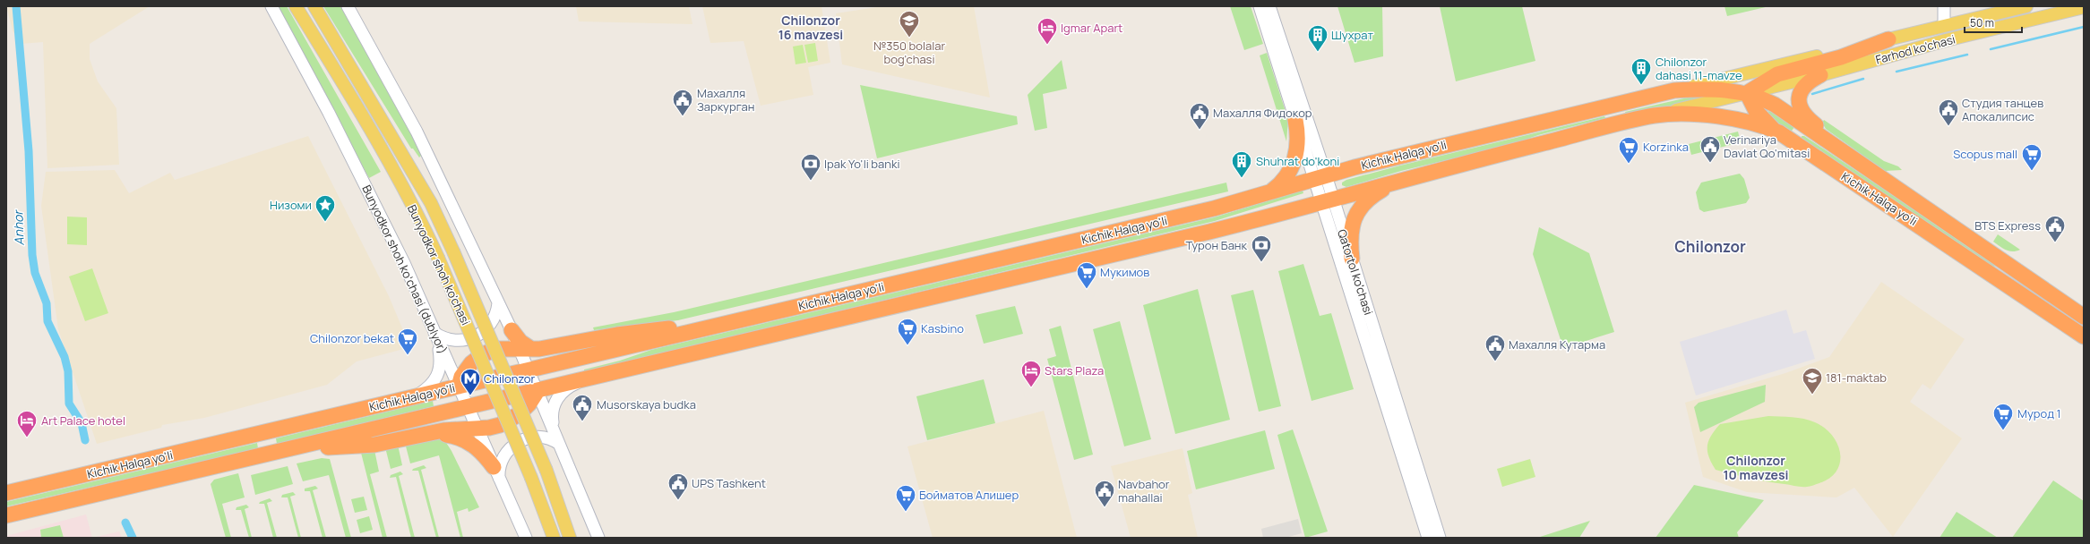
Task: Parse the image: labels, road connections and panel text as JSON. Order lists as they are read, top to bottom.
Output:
{
  "streets": {
    "highway": ["Kichik Halqa yo'li"],
    "main road": ["Farhod ko'chasi", "Bunyodkor shoh ko'chasi"],
    "street": ["Bunyodkor shoh koʻchasi (dublyor)", "Qatortol ko'chasi"]
  },
  "crossings": [
    ["Farhod ko'chasi", "Kichik Halqa yo'li"],
    ["Kichik Halqa yo'li", "Bunyodkor shoh koʻchasi (dublyor)"],
    ["Kichik Halqa yo'li", "Qatortol ko'chasi"]
  ],
  "districts": ["Chilonzor 16 mavzesi", "Chilonzor", "Chilonzor 10 mavzesi"],
  "water": ["Anhor"],
  "places": {
    "school or university": ["№350 bolalar bog'chasi", "181-maktab"],
    "hotel": ["Igmar Apart", "Stars Plaza", "Art Palace hotel"],
    "building": ["Шухрат", "Chilonzor dahasi 11-mavze", "Shuhrat do'koni"],
    "public building": [
      "Махалля Заркурган",
      "Студия танцев Апокалипсис",
      "Махалля Фидокор",
      "Verinariya Davlat Qo'mitasi",
      "BTS Express",
      "Махалля Кутарма",
      "Musorskaya budka",
      "UPS Tashkent",
      "Navbahor mahallai"
    ],
    "supermarket": [
      "Korzinka",
      "Scopus mall",
      "Мукимов",
      "Kasbino",
      "Chilonzor bekat",
      "Мурод 1",
      "Бойматов Алишер"
    ],
    "bank": ["Ipak Yo'li banki", "Турон Банк"],
    "place": ["Низоми"],
    "metro station": ["Chilonzor"]
  },
  "scale_bar": "50 m"
}
